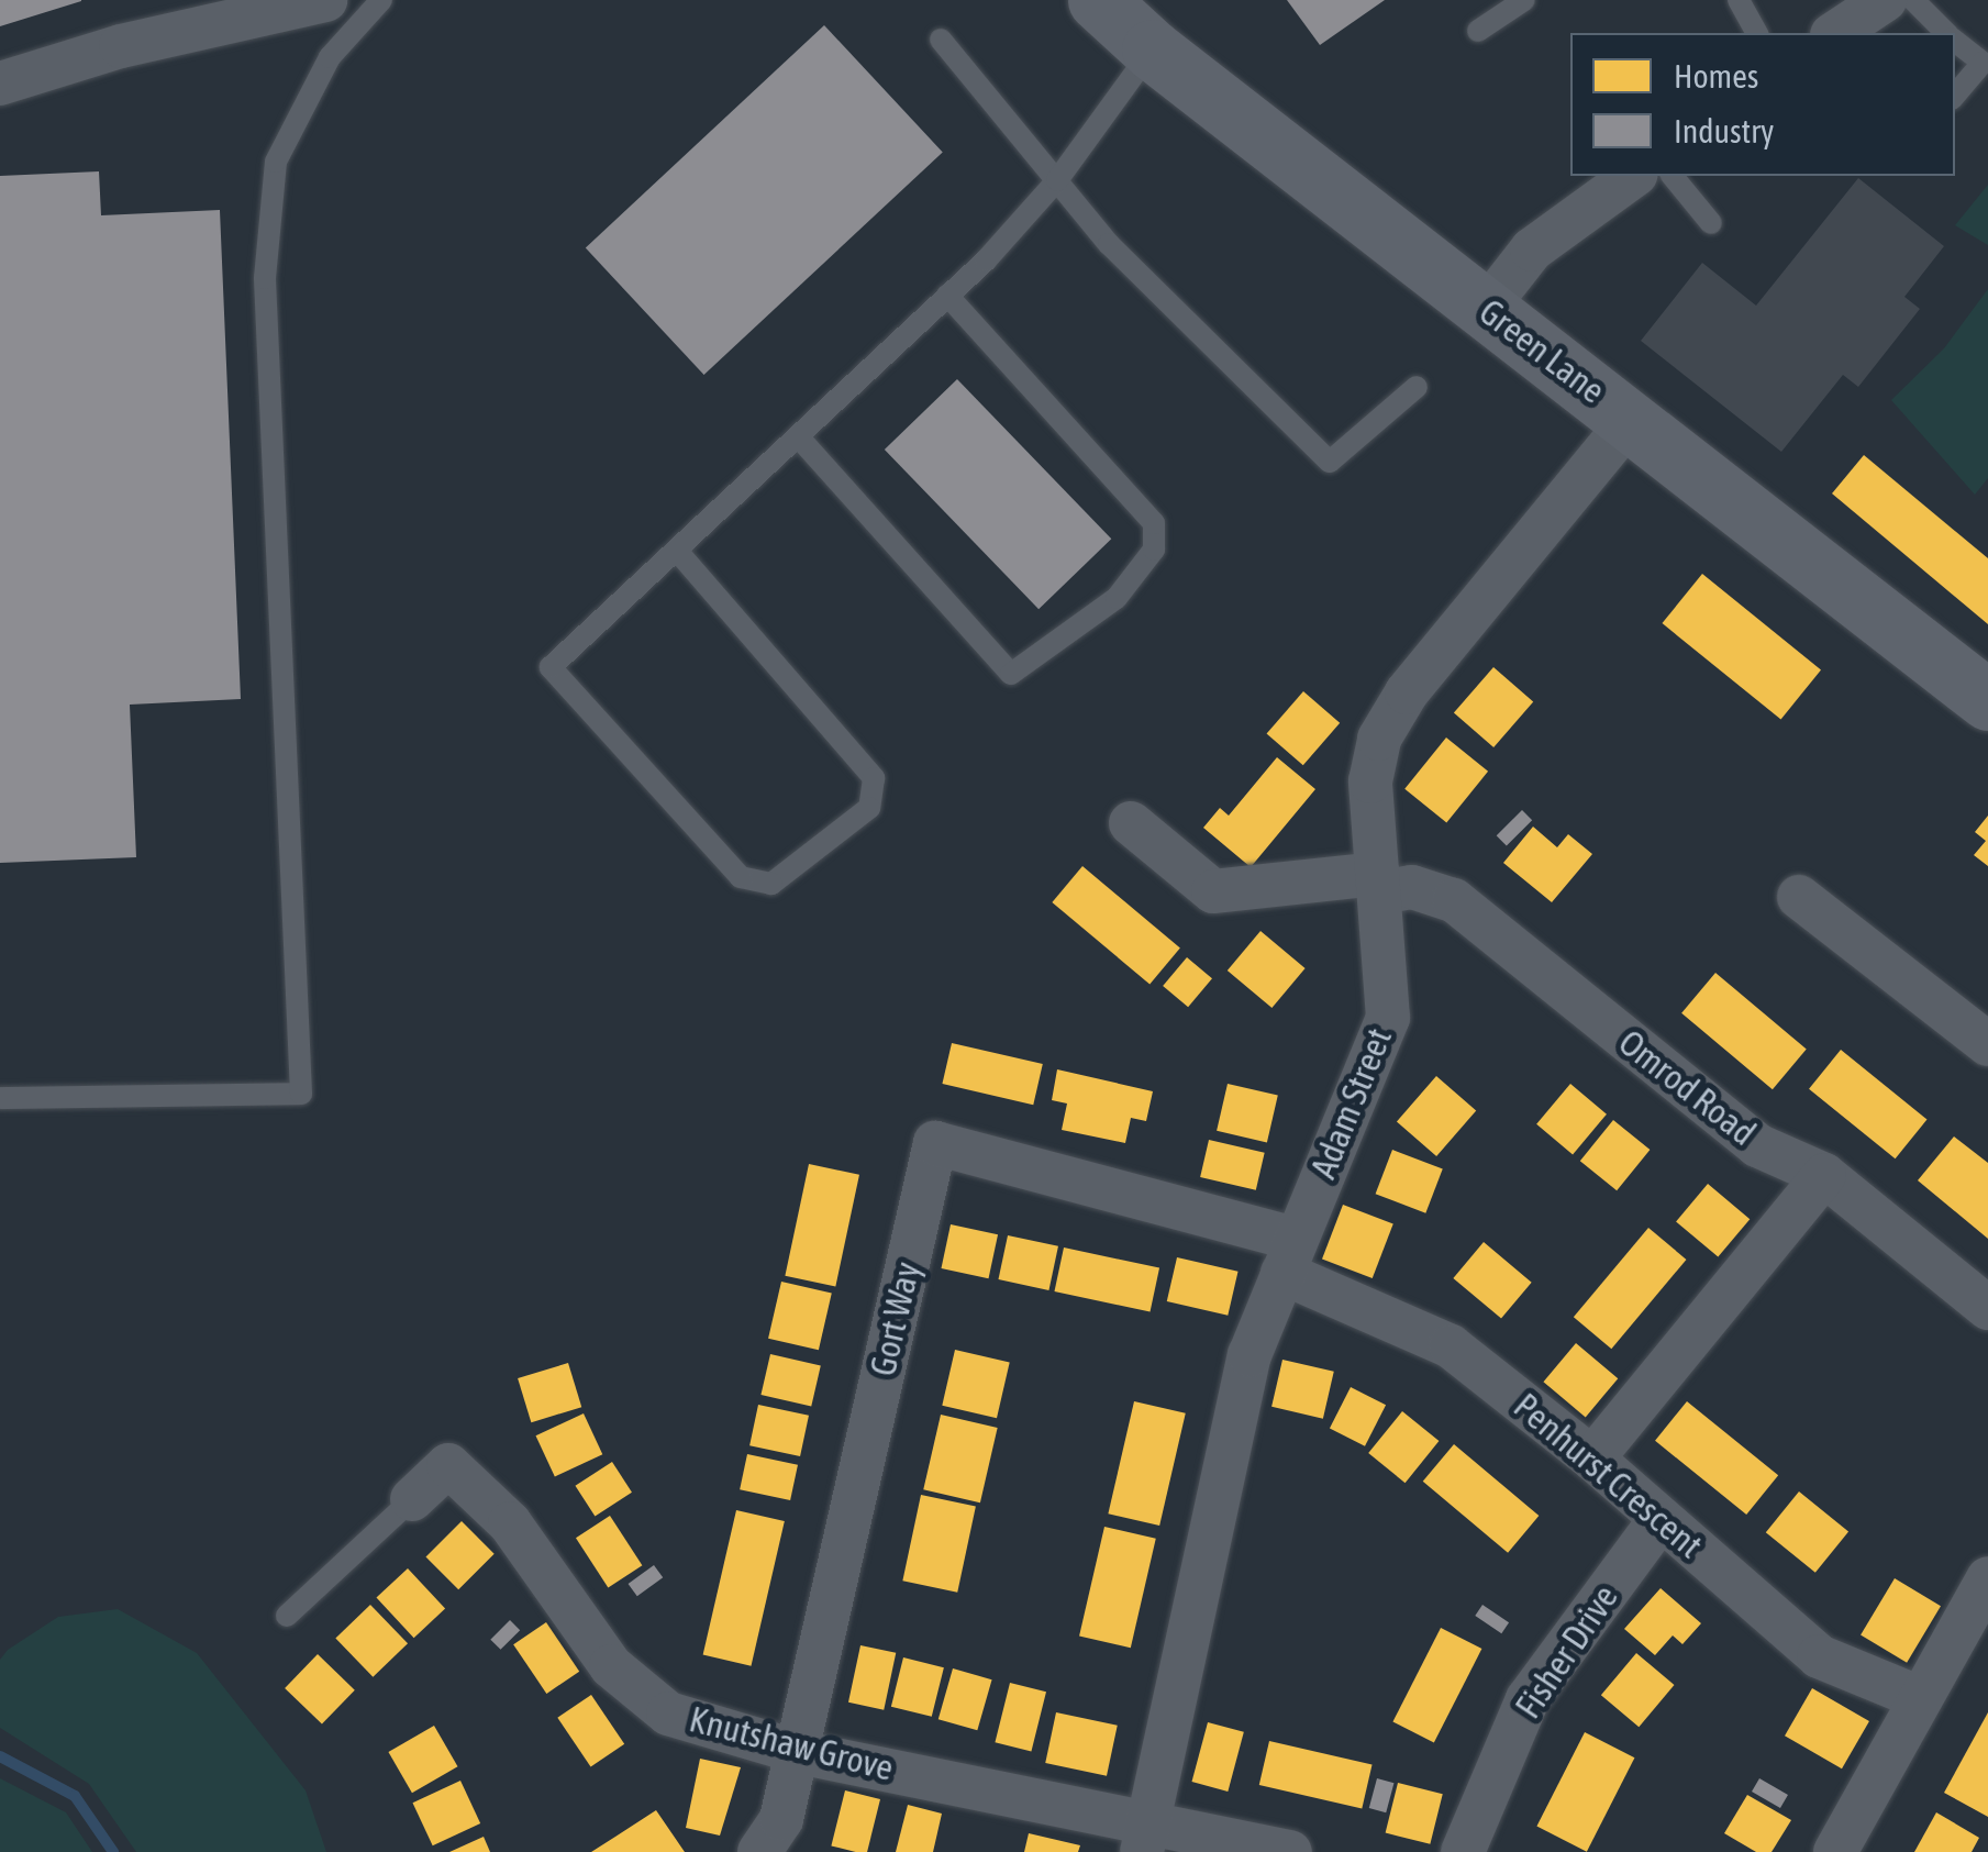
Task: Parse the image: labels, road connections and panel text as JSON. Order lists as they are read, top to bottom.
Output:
{
  "streets": {
    "street": [
      "Green Lane",
      "Omrod Road",
      "Adam Street",
      "Gort Way",
      "Penhurst Crescent",
      "Fisher Drive",
      "Knutshaw Grove"
    ]
  },
  "crossings": [
    ["Green Lane", "Adam Street"],
    ["Omrod Road", "Adam Street"],
    ["Adam Street", "Gort Way"],
    ["Adam Street", "Penhurst Crescent"],
    ["Adam Street", "Knutshaw Grove"],
    ["Gort Way", "Penhurst Crescent"],
    ["Gort Way", "Knutshaw Grove"],
    ["Penhurst Crescent", "Fisher Drive"]
  ],
  "legend": ["Homes", "Industry"]
}
